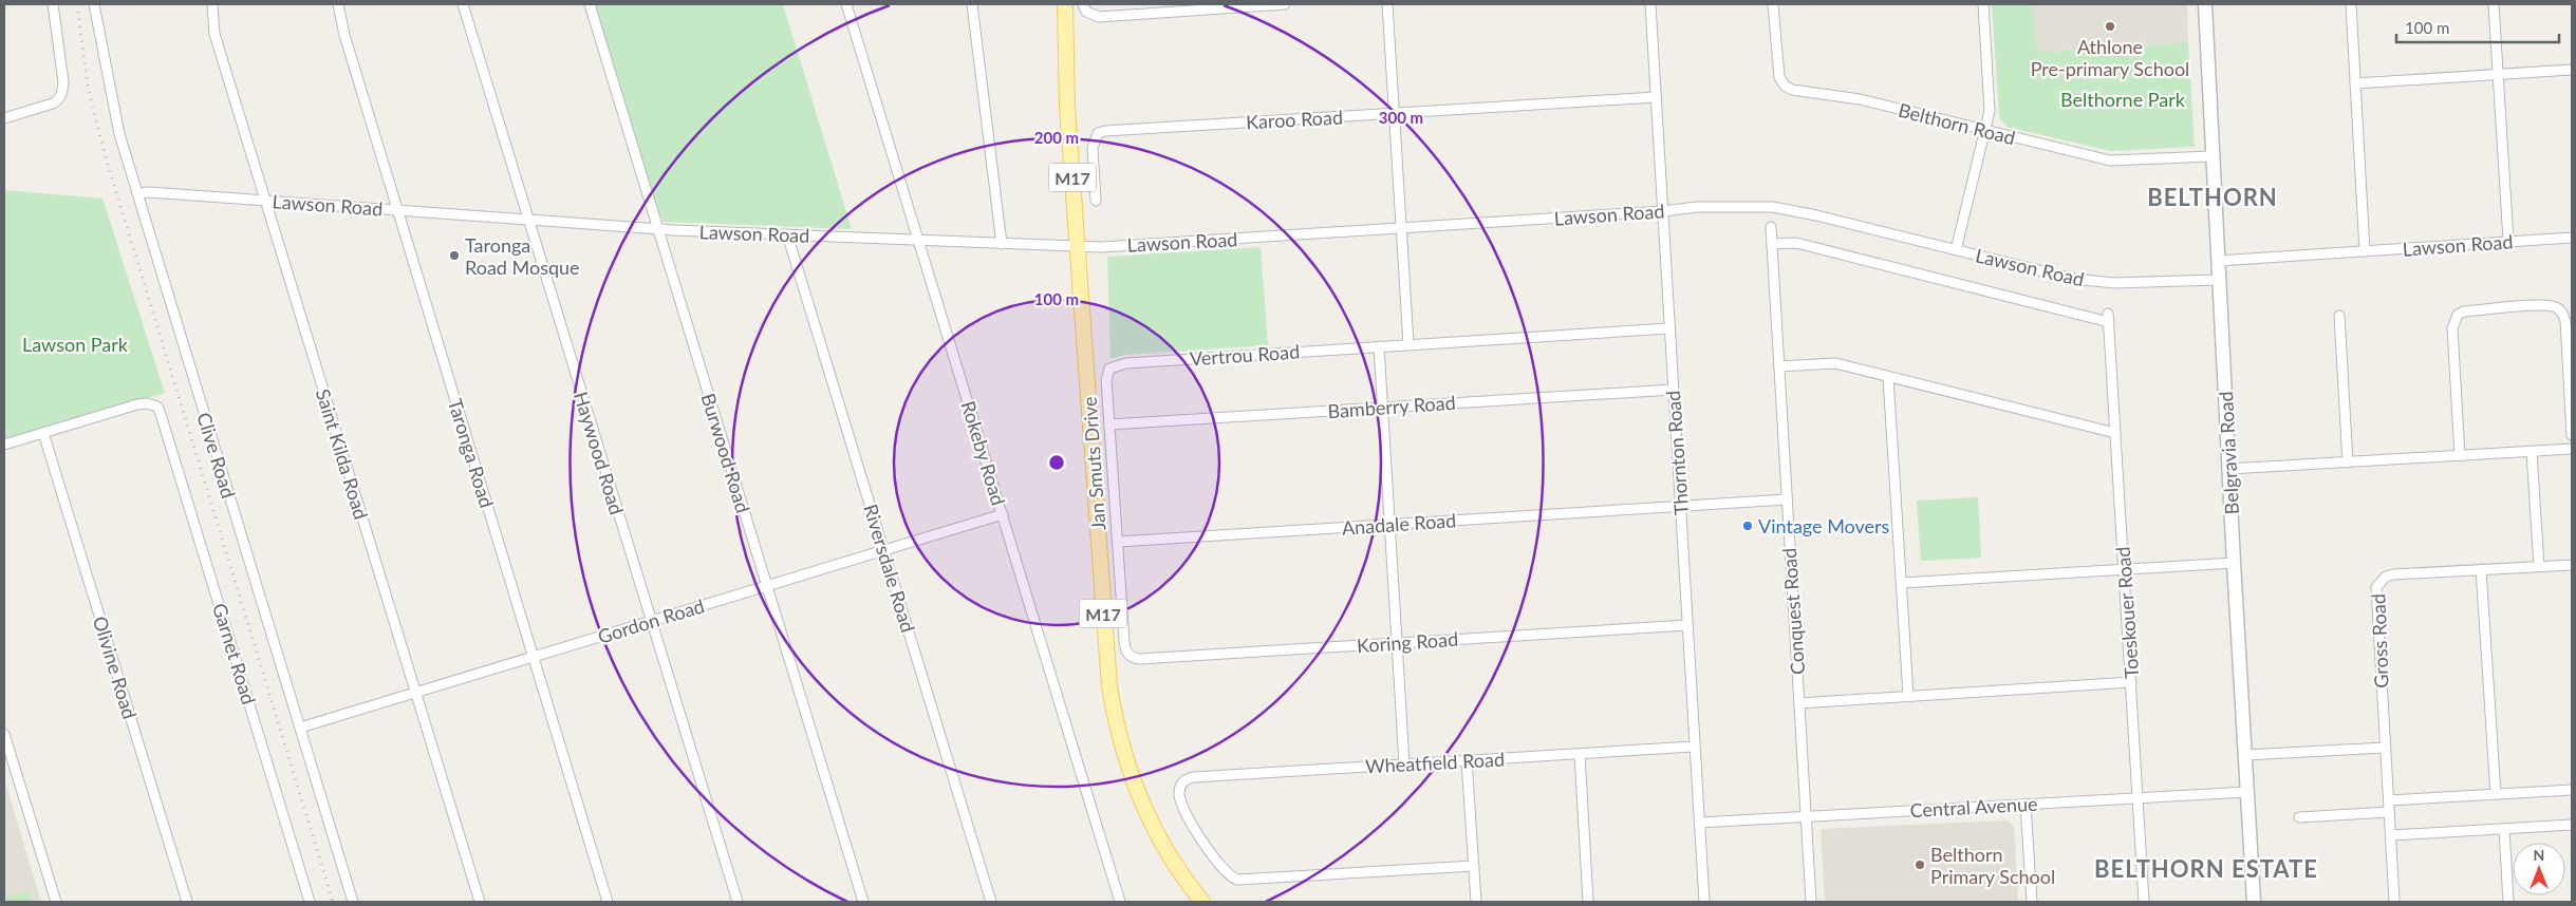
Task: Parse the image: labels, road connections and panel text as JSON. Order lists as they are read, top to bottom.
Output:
{
  "streets": {
    "main road": ["M17", "Jan Smuts Drive"],
    "street": [
      "Karoo Road",
      "Belthorn Road",
      "Lawson Road",
      "Vertrou Road",
      "Bamberry Road",
      "Taronga Road",
      "Haywood Road",
      "Burwood Road",
      "Rokeby Road",
      "Thornton Road",
      "Belgravia Road",
      "Saint Kilda Road",
      "Clive Road",
      "Anadale Road",
      "Riversdale Road",
      "Conquest Road",
      "Toeskouer Road",
      "Gordon Road",
      "Gross Road",
      "Koring Road",
      "Garnet Road",
      "Olivine Road",
      "Wheatfield Road",
      "Central Avenue"
    ]
  },
  "crossings": [
    ["Karoo Road", "Thornton Road"],
    ["Belthorn Road", "Belgravia Road"],
    ["Lawson Road", "Taronga Road"],
    ["Lawson Road", "Haywood Road"],
    ["Lawson Road", "Burwood Road"],
    ["Lawson Road", "Rokeby Road"],
    ["Lawson Road", "Thornton Road"],
    ["Lawson Road", "Belgravia Road"],
    ["Lawson Road", "Saint Kilda Road"],
    ["Lawson Road", "Clive Road"],
    ["Lawson Road", "Jan Smuts Drive"],
    ["Lawson Road", "Riversdale Road"],
    ["Vertrou Road", "Bamberry Road"],
    ["Vertrou Road", "Thornton Road"],
    ["Vertrou Road", "Anadale Road"],
    ["Vertrou Road", "Koring Road"],
    ["Bamberry Road", "Thornton Road"],
    ["Taronga Road", "Gordon Road"],
    ["Haywood Road", "Gordon Road"],
    ["Burwood Road", "Gordon Road"],
    ["Rokeby Road", "Gordon Road"],
    ["Thornton Road", "Anadale Road"],
    ["Thornton Road", "Koring Road"],
    ["Thornton Road", "Wheatfield Road"],
    ["Thornton Road", "Central Avenue"],
    ["Belgravia Road", "Central Avenue"],
    ["Saint Kilda Road", "Gordon Road"],
    ["Clive Road", "Gordon Road"],
    ["Anadale Road", "Conquest Road"],
    ["Riversdale Road", "Gordon Road"],
    ["Conquest Road", "Toeskouer Road"],
    ["Conquest Road", "Central Avenue"],
    ["Toeskouer Road", "Central Avenue"],
    ["Garnet Road", "Olivine Road"]
  ],
  "districts": ["BELTHORN", "BELTHORN ESTATE"],
  "parks": ["Belthorne Park", "Lawson Park"],
  "places": [
    "Athlone Pre-primary School",
    "Taronga Road Mosque",
    "Vintage Movers",
    "Belthorn Primary School"
  ],
  "scale_bar": "100 m",
  "north": "top",
  "rings": ["300 m", "200 m", "100 m"]
}
